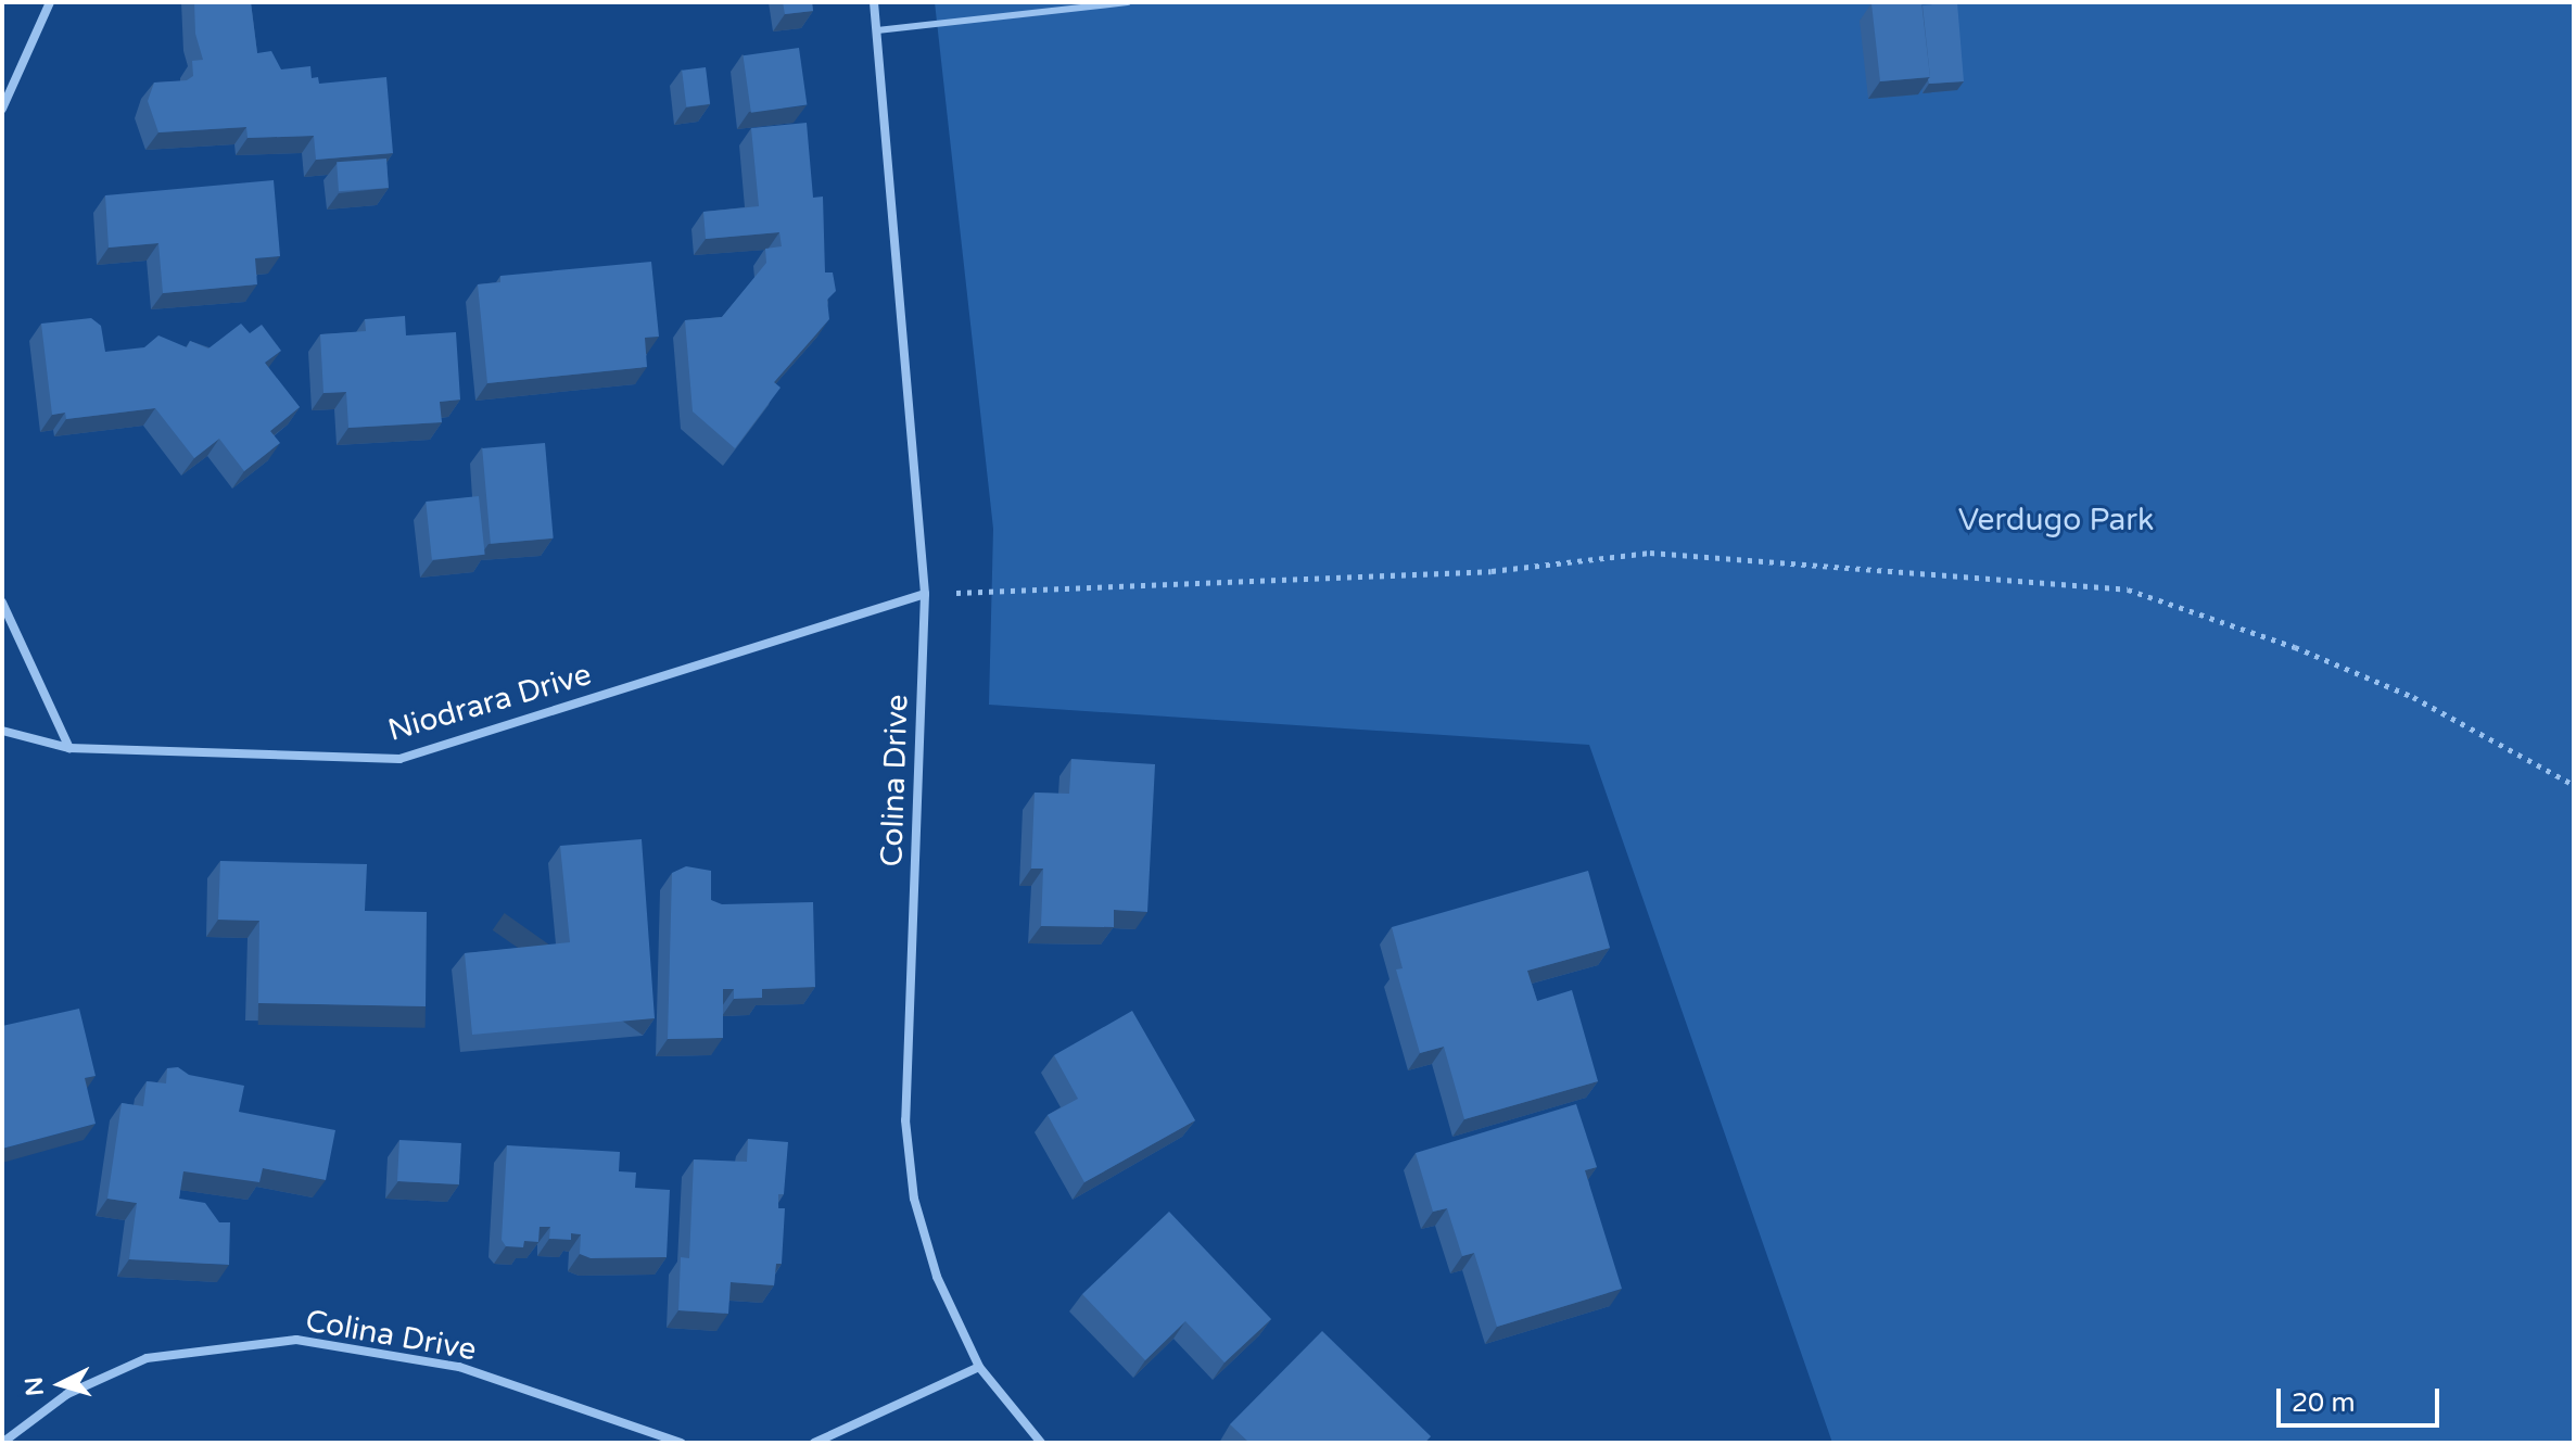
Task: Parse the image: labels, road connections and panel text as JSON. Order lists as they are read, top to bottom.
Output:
{
  "streets": {
    "street": ["Niodrara Drive", "Colina Drive"]
  },
  "crossings": [
    ["Niodrara Drive", "Colina Drive"]
  ],
  "parks": ["Verdugo Park"],
  "scale_bar": "20 m",
  "north": "left"
}
